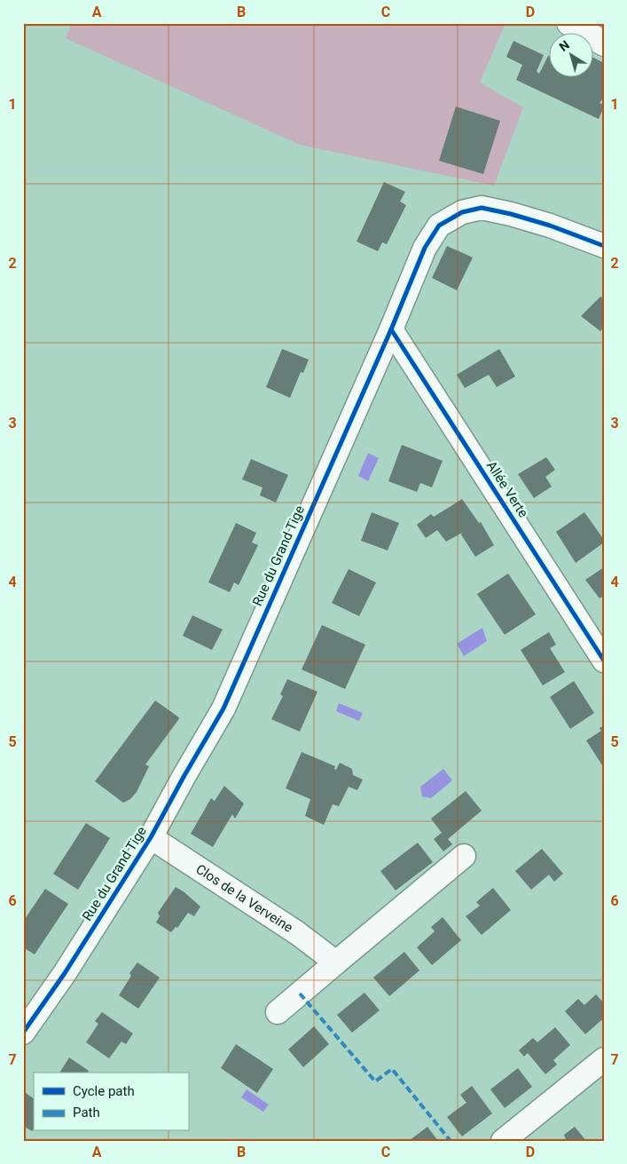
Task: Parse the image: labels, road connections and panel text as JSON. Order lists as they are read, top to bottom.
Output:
{
  "streets": {
    "street": ["Allée Verte", "Rue du Grand Tige", "Clos de la Verveine"]
  },
  "crossings": [
    ["Allée Verte", "Rue du Grand Tige"],
    ["Rue du Grand Tige", "Clos de la Verveine"]
  ],
  "legend": ["Cycle path", "Path"],
  "north": "top left",
  "grid": {
    "columns": [
      "A",
      "B",
      "C",
      "D"
    ],
    "rows": [
      "1",
      "2",
      "3",
      "4",
      "5",
      "6",
      "7"
    ]
  }
}
